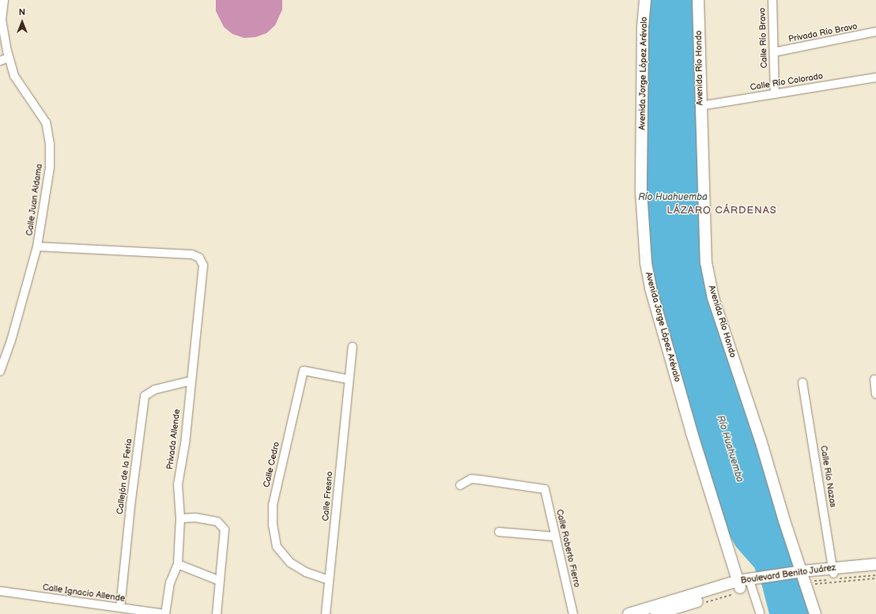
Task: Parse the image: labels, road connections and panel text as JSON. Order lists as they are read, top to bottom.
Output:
{
  "streets": {
    "street": [
      "Privada Río Bravo",
      "Calle Río Bravo",
      "Avenida Río Hondo",
      "Avenida Jorge López Arévalo",
      "Calle Río Colorado",
      "Calle Juan Aldama",
      "Privada Allende",
      "Calle Cedro",
      "Callejón de la Feria",
      "Calle Río Nazas",
      "Calle Fresno",
      "Calle Roberto Fierro",
      "Boulevard Benito Juárez",
      "Calle Ignacio Allende"
    ]
  },
  "crossings": [
    ["Privada Río Bravo", "Calle Río Bravo"],
    ["Calle Río Bravo", "Calle Río Colorado"],
    ["Avenida Río Hondo", "Calle Río Colorado"],
    ["Avenida Río Hondo", "Boulevard Benito Juárez"],
    ["Avenida Jorge López Arévalo", "Boulevard Benito Juárez"],
    ["Calle Juan Aldama", "Privada Allende"],
    ["Privada Allende", "Callejón de la Feria"],
    ["Privada Allende", "Calle Ignacio Allende"],
    ["Calle Cedro", "Calle Fresno"],
    ["Callejón de la Feria", "Calle Ignacio Allende"],
    ["Calle Río Nazas", "Boulevard Benito Juárez"]
  ],
  "districts": ["LÁZARO CÁRDENAS"],
  "water": ["Río Huahuemba"],
  "north": "top"
}
